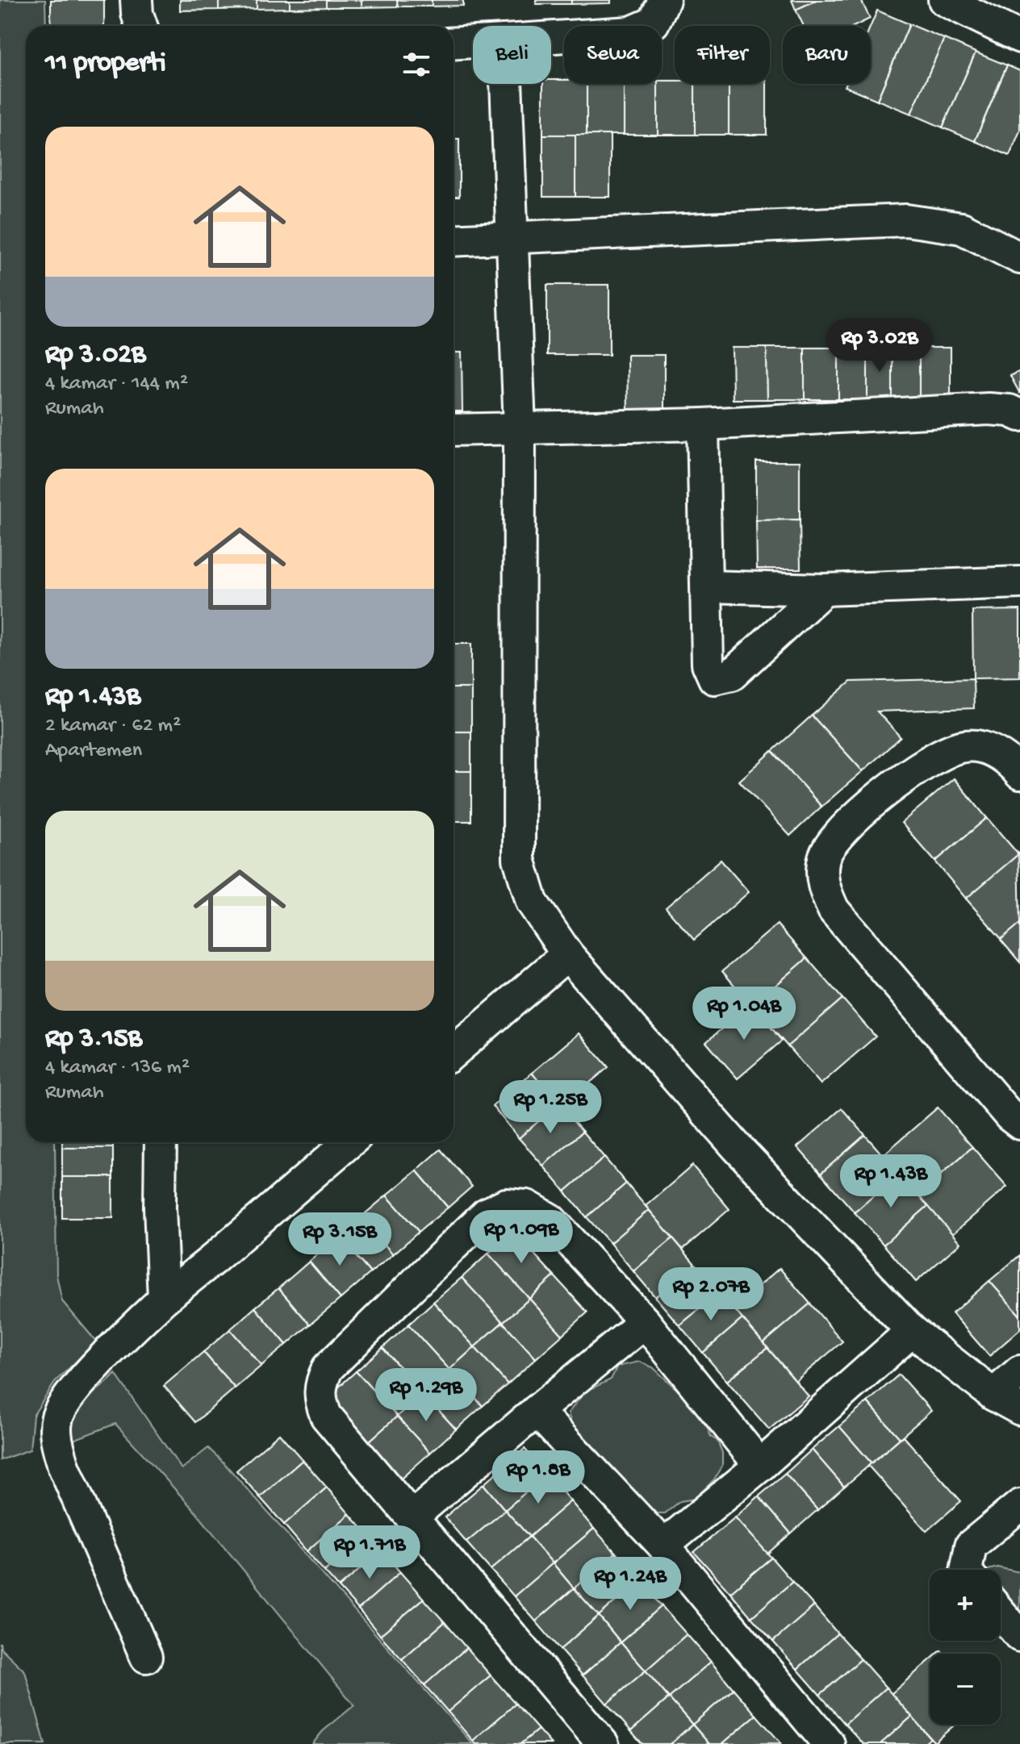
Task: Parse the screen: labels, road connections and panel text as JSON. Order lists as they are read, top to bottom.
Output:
{
  "page": {
    "chip": [
      "Beli",
      "Sewa",
      "Filter",
      "Baru"
    ],
    "heading": "11 properti",
    "list": [
      {
        "name": "Rp 3.02B",
        "note": "4 kamar · 144 m² · Rumah"
      },
      {
        "name": "Rp 1.43B",
        "note": "2 kamar · 62 m² · Apartemen"
      },
      {
        "name": "Rp 3.15B",
        "note": "4 kamar · 136 m² · Rumah"
      }
    ],
    "price": [
      "Rp 3.02B",
      "Rp 1.04B",
      "Rp 1.25B",
      "Rp 1.43B",
      "Rp 1.09B",
      "Rp 3.15B",
      "Rp 2.07B",
      "Rp 1.29B",
      "Rp 1.8B",
      "Rp 1.71B",
      "Rp 1.24B"
    ],
    "map_buttons": ["+", "−"]
  }
}
